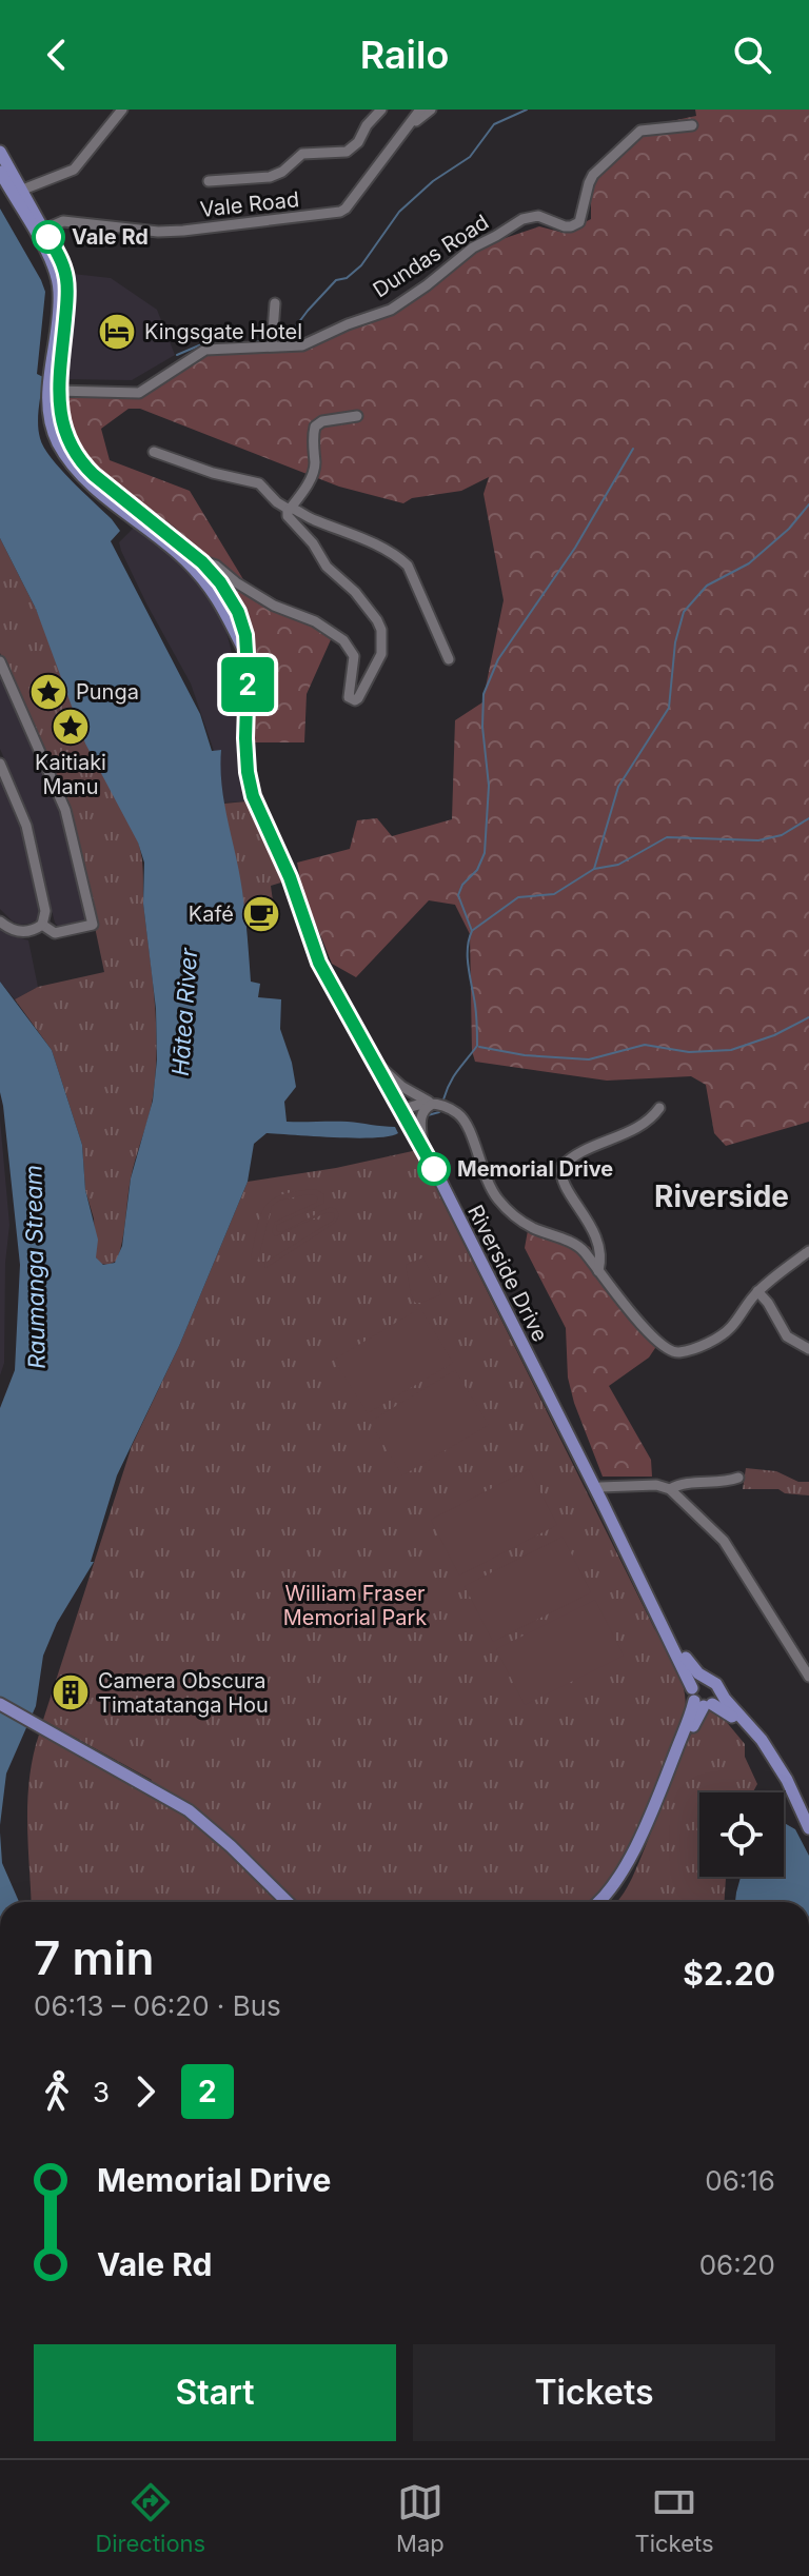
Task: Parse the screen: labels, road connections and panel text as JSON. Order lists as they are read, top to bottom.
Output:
{
  "streets": {
    "main road": ["Riverside Drive"],
    "street": ["Vale Road", "Dundas Road"]
  },
  "crossings": [
    ["Vale Road", "Riverside Drive"],
    ["Dundas Road", "Riverside Drive"]
  ],
  "districts": ["Riverside"],
  "water": ["Hātea River", "Raumanga Stream"],
  "parks": ["William Fraser Memorial Park"],
  "places": {
    "other": ["Vale Rd", "Memorial Drive"],
    "hotel": ["Kingsgate Hotel"],
    "place": ["Punga", "Kaitiaki Manu"],
    "cafe": ["Kafé"],
    "building": ["Camera Obscura Timatatanga Hou"]
  },
  "lines": ["bus line 2"],
  "page": {
    "header": "Railo",
    "on_map": "2",
    "heading": ["7 min", "06:13 – 06:20 · Bus", "$2.20"],
    "legs": ["3", "2"],
    "list": [
      {
        "name": "Memorial Drive",
        "value": "06:16"
      },
      {
        "name": "Vale Rd",
        "value": "06:20"
      }
    ],
    "buttons": ["Start", "Tickets"],
    "tabs": ["Directions", "Map", "Tickets"]
  }
}
